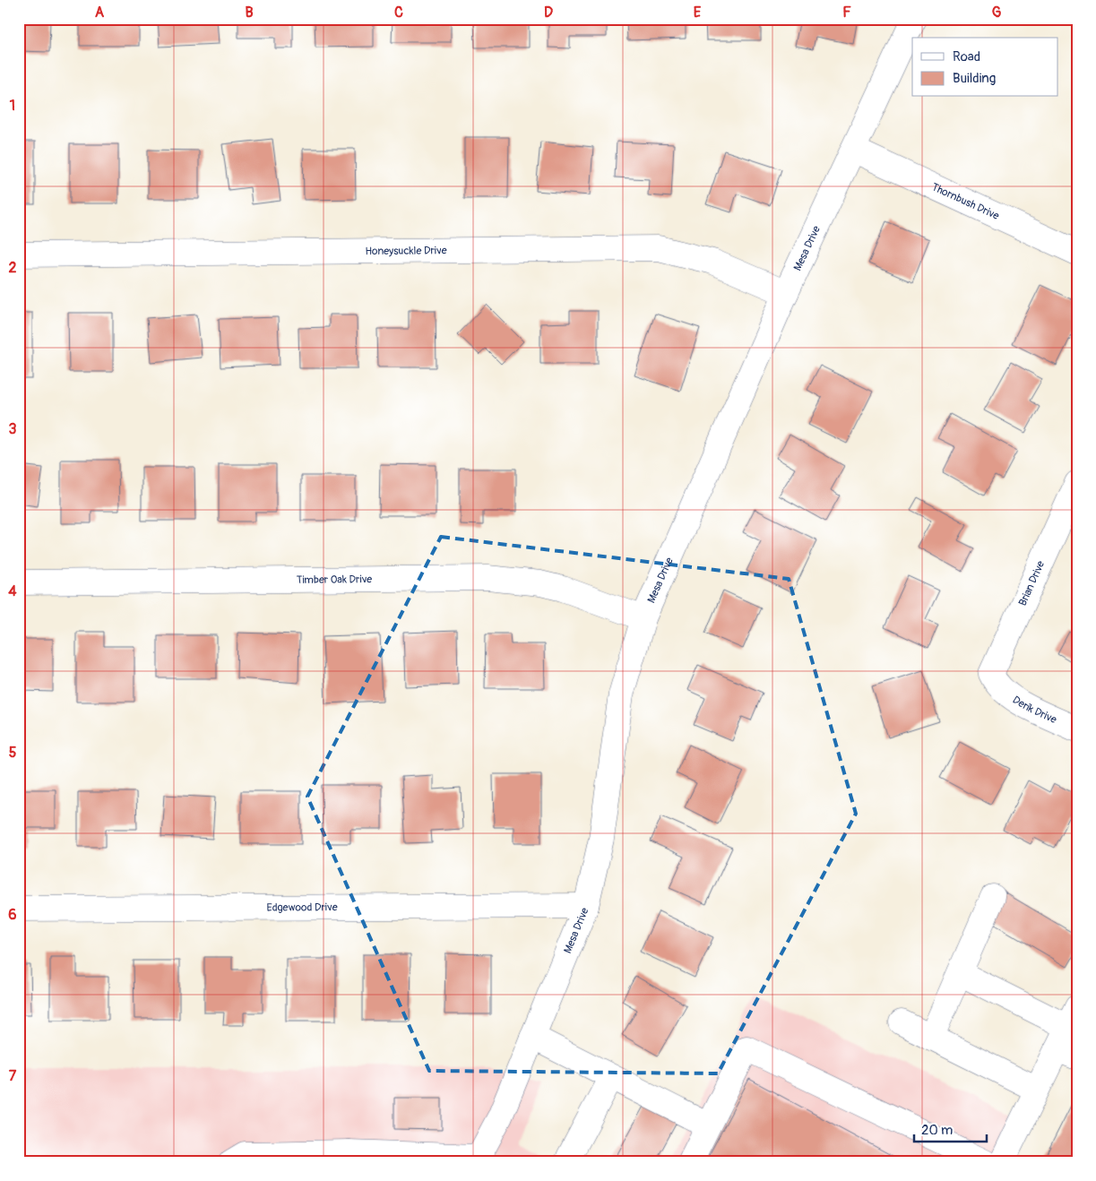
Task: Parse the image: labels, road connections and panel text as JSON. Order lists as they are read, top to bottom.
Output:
{
  "streets": {
    "street": [
      "Thornbush Drive",
      "Mesa Drive",
      "Honeysuckle Drive",
      "Timber Oak Drive",
      "Brian Drive",
      "Derik Drive",
      "Edgewood Drive"
    ]
  },
  "crossings": [
    ["Thornbush Drive", "Mesa Drive"],
    ["Mesa Drive", "Honeysuckle Drive"],
    ["Mesa Drive", "Timber Oak Drive"],
    ["Mesa Drive", "Edgewood Drive"],
    ["Brian Drive", "Derik Drive"]
  ],
  "legend": ["Road", "Building"],
  "scale_bar": "20 m",
  "grid": {
    "columns": [
      "A",
      "B",
      "C",
      "D",
      "E",
      "F",
      "G"
    ],
    "rows": [
      "1",
      "2",
      "3",
      "4",
      "5",
      "6",
      "7"
    ]
  }
}
